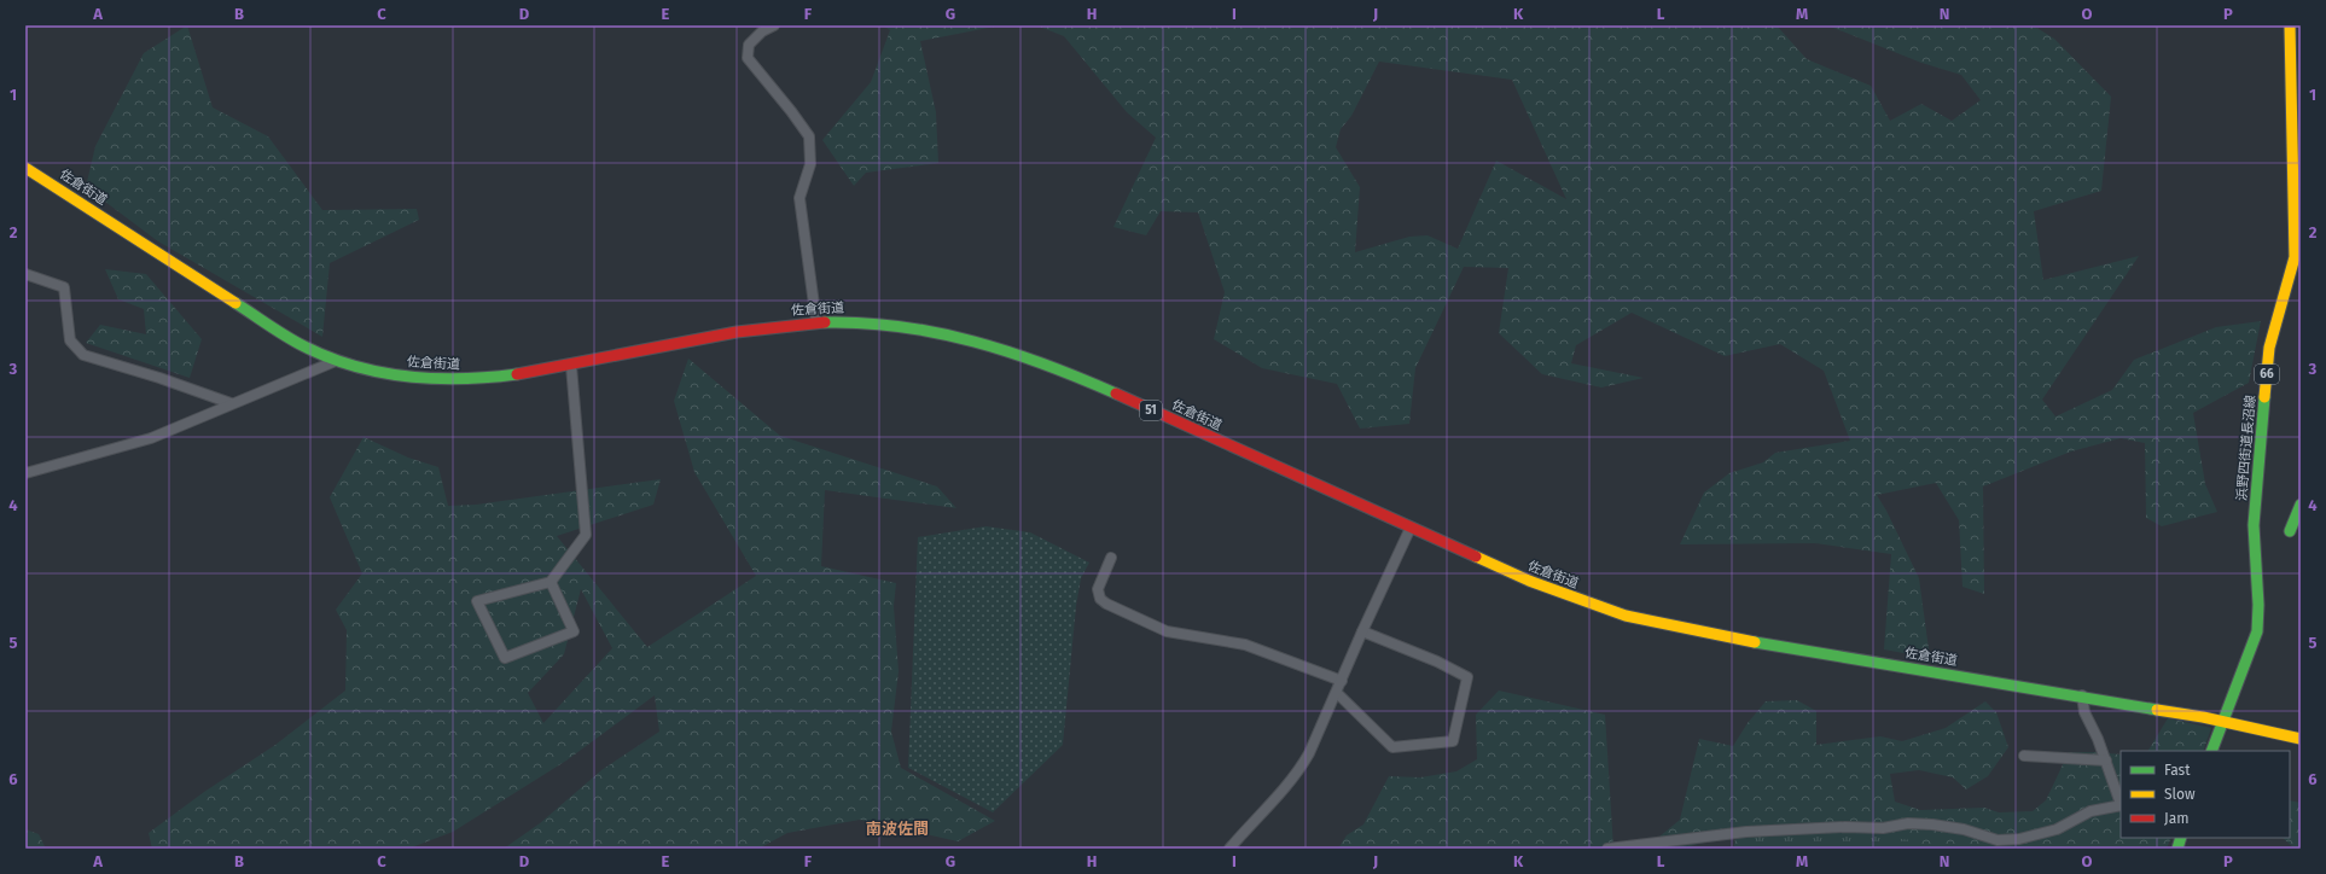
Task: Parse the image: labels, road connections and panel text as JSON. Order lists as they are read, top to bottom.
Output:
{
  "streets": {
    "main road": [
      "佐倉街道",
      "66",
      "51",
      "浜野四街道長沼線"
    ]
  },
  "crossings": [
    ["佐倉街道", "浜野四街道長沼線"]
  ],
  "districts": ["南波佐間"],
  "legend": ["Fast", "Slow", "Jam"],
  "grid": {
    "columns": [
      "A",
      "B",
      "C",
      "D",
      "E",
      "F",
      "G",
      "H",
      "I",
      "J",
      "K",
      "L",
      "M",
      "N",
      "O",
      "P"
    ],
    "rows": [
      "1",
      "2",
      "3",
      "4",
      "5",
      "6"
    ]
  }
}
